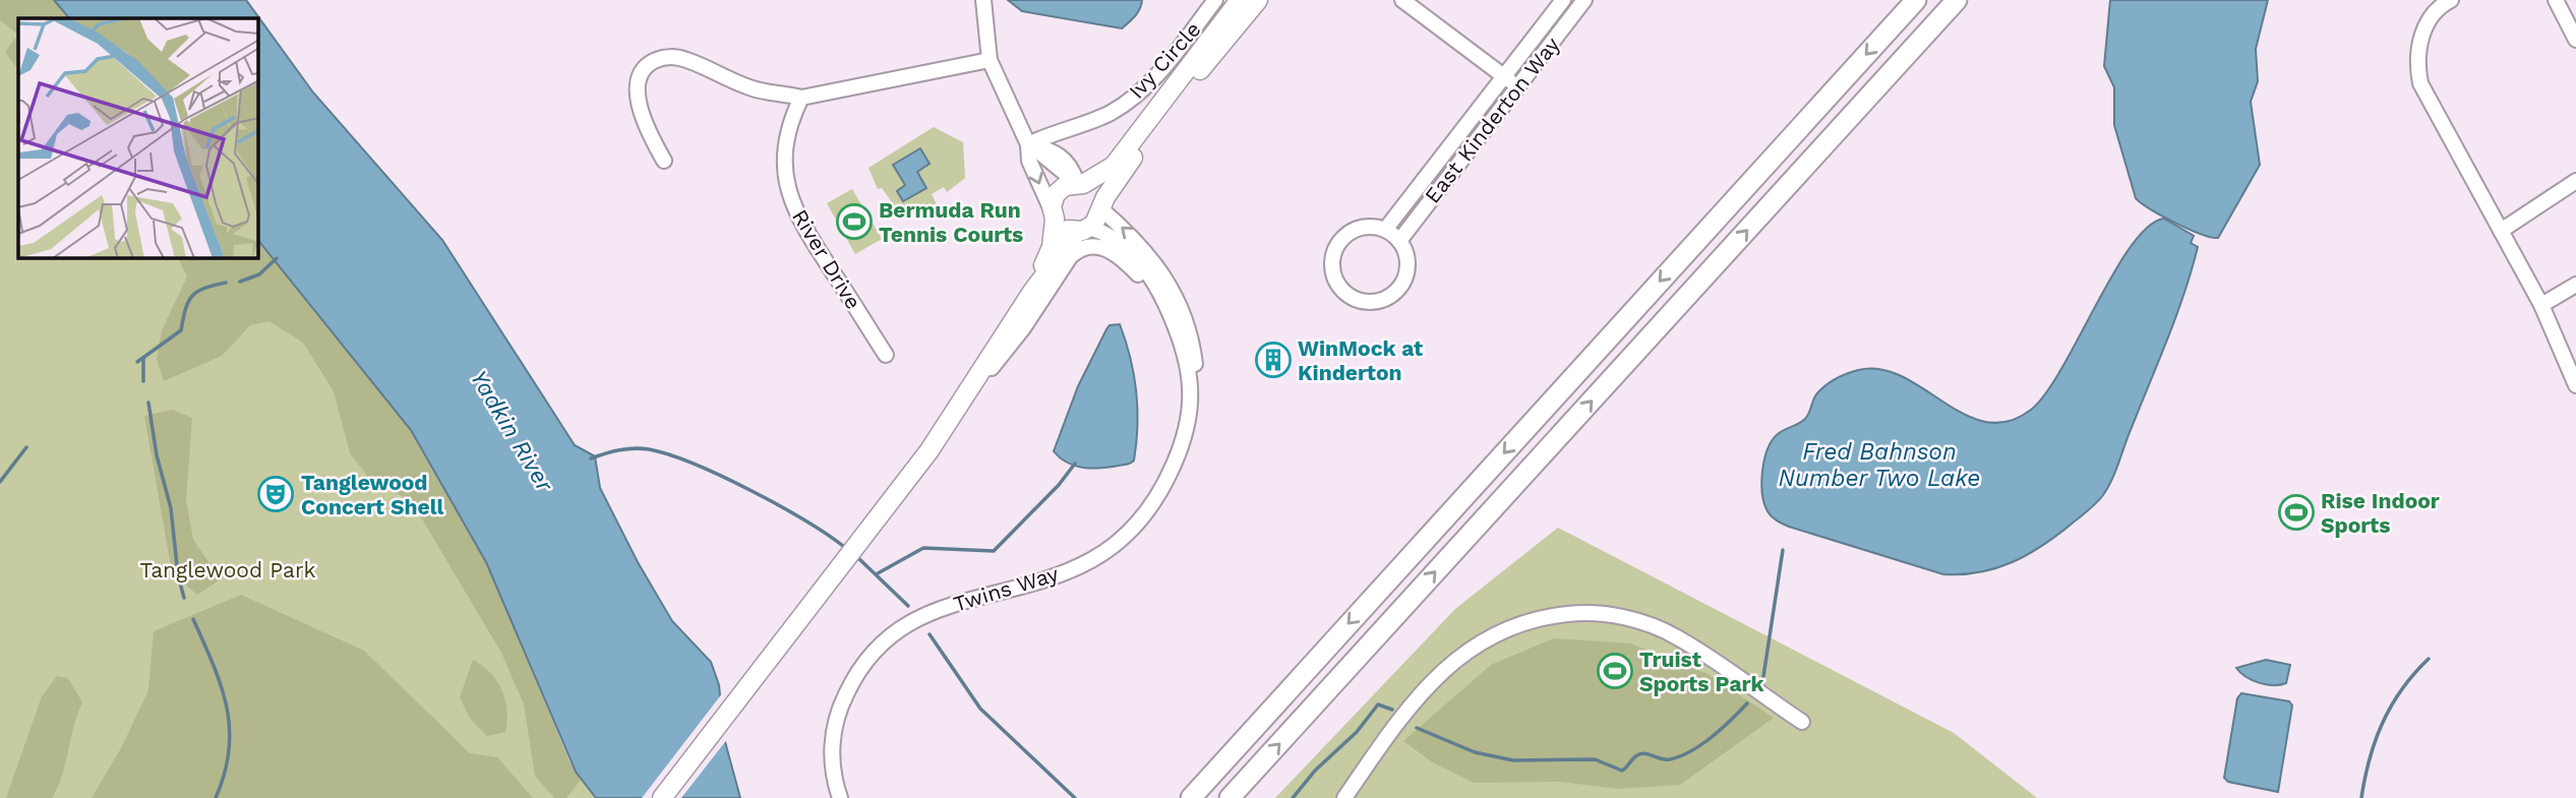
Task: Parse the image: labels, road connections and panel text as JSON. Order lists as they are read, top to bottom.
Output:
{
  "streets": {
    "street": [
      "Ivy Circle",
      "East Kinderton Way",
      "River Drive",
      "Twins Way"
    ]
  },
  "water": ["Yadkin River", "Fred Bahnson Number Two Lake"],
  "parks": ["Tanglewood Park"],
  "places": {
    "sports": ["Bermuda Run Tennis Courts", "Rise Indoor Sports", "Truist Sports Park"],
    "building": ["WinMock at Kinderton"],
    "theatre": ["Tanglewood Concert Shell"]
  }
}
